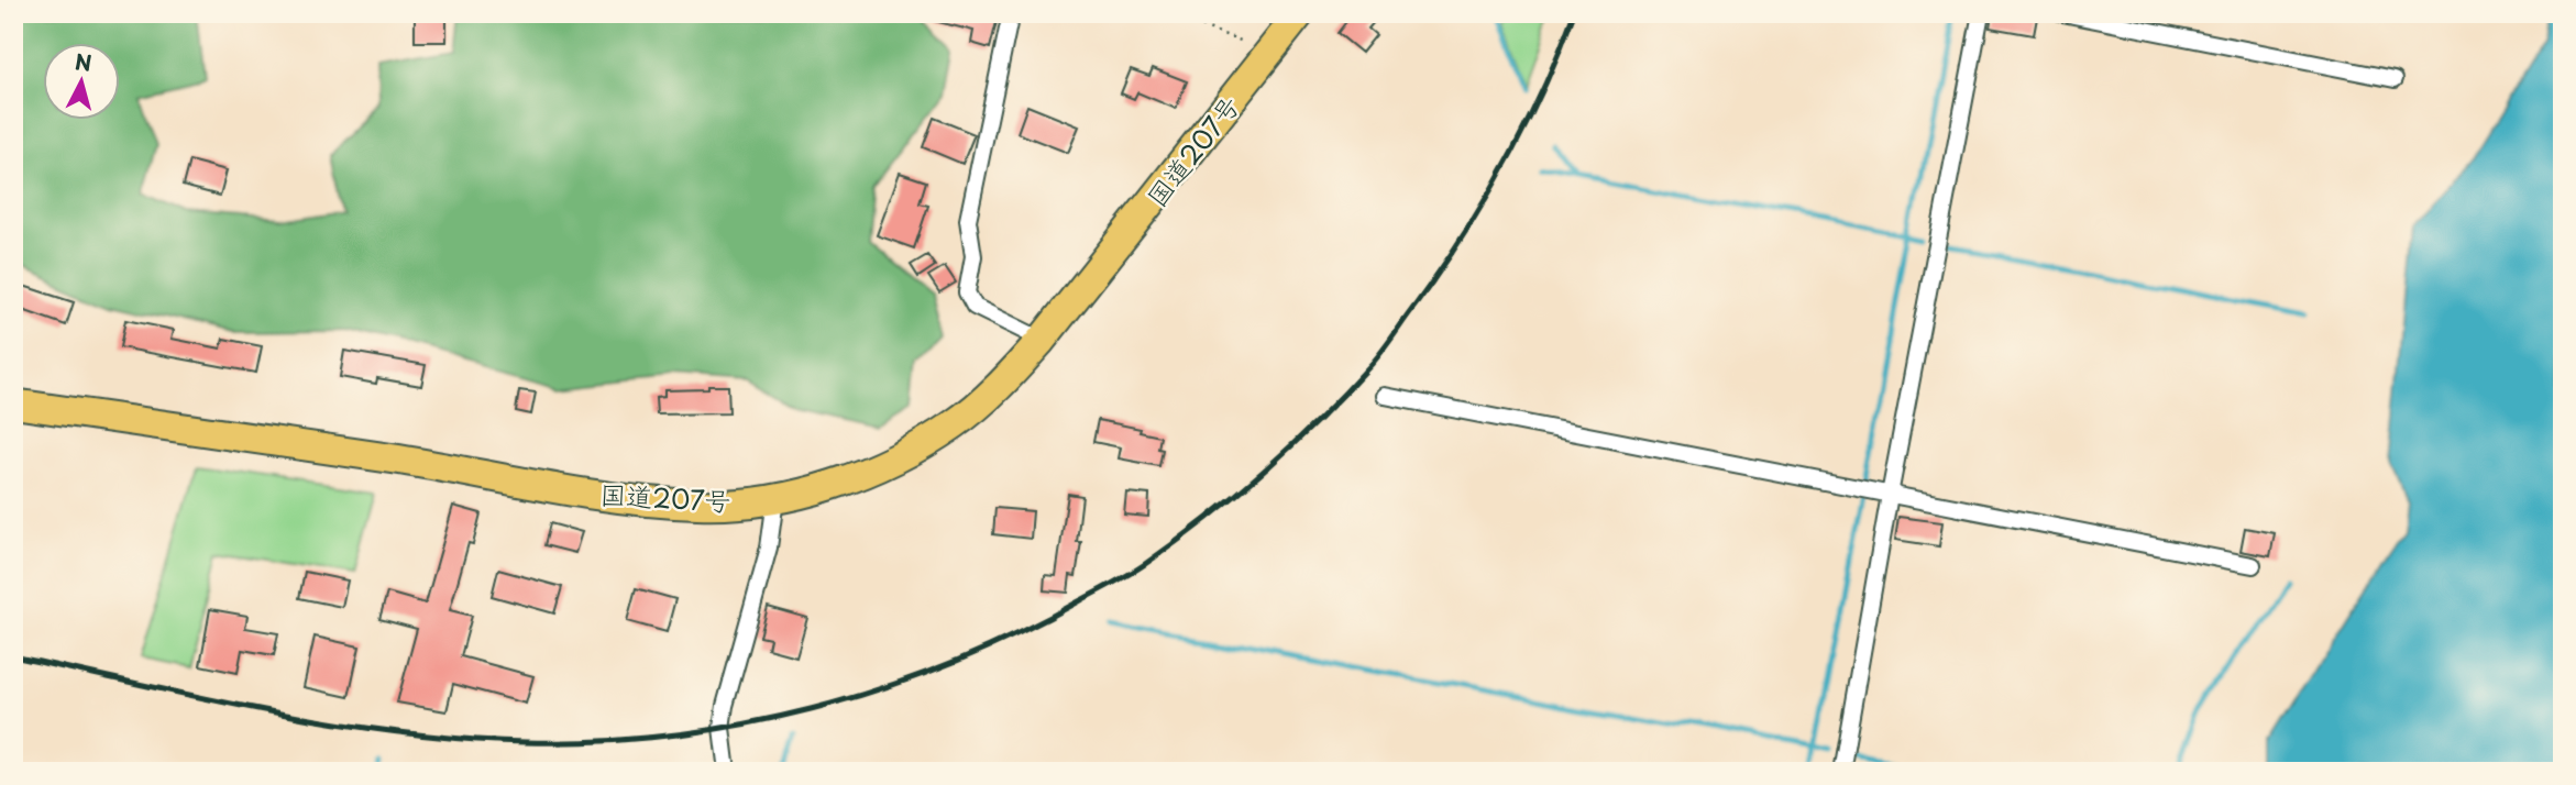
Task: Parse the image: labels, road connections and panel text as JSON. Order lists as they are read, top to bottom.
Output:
{
  "streets": {
    "highway": ["国道207号"]
  },
  "north": "top"
}
